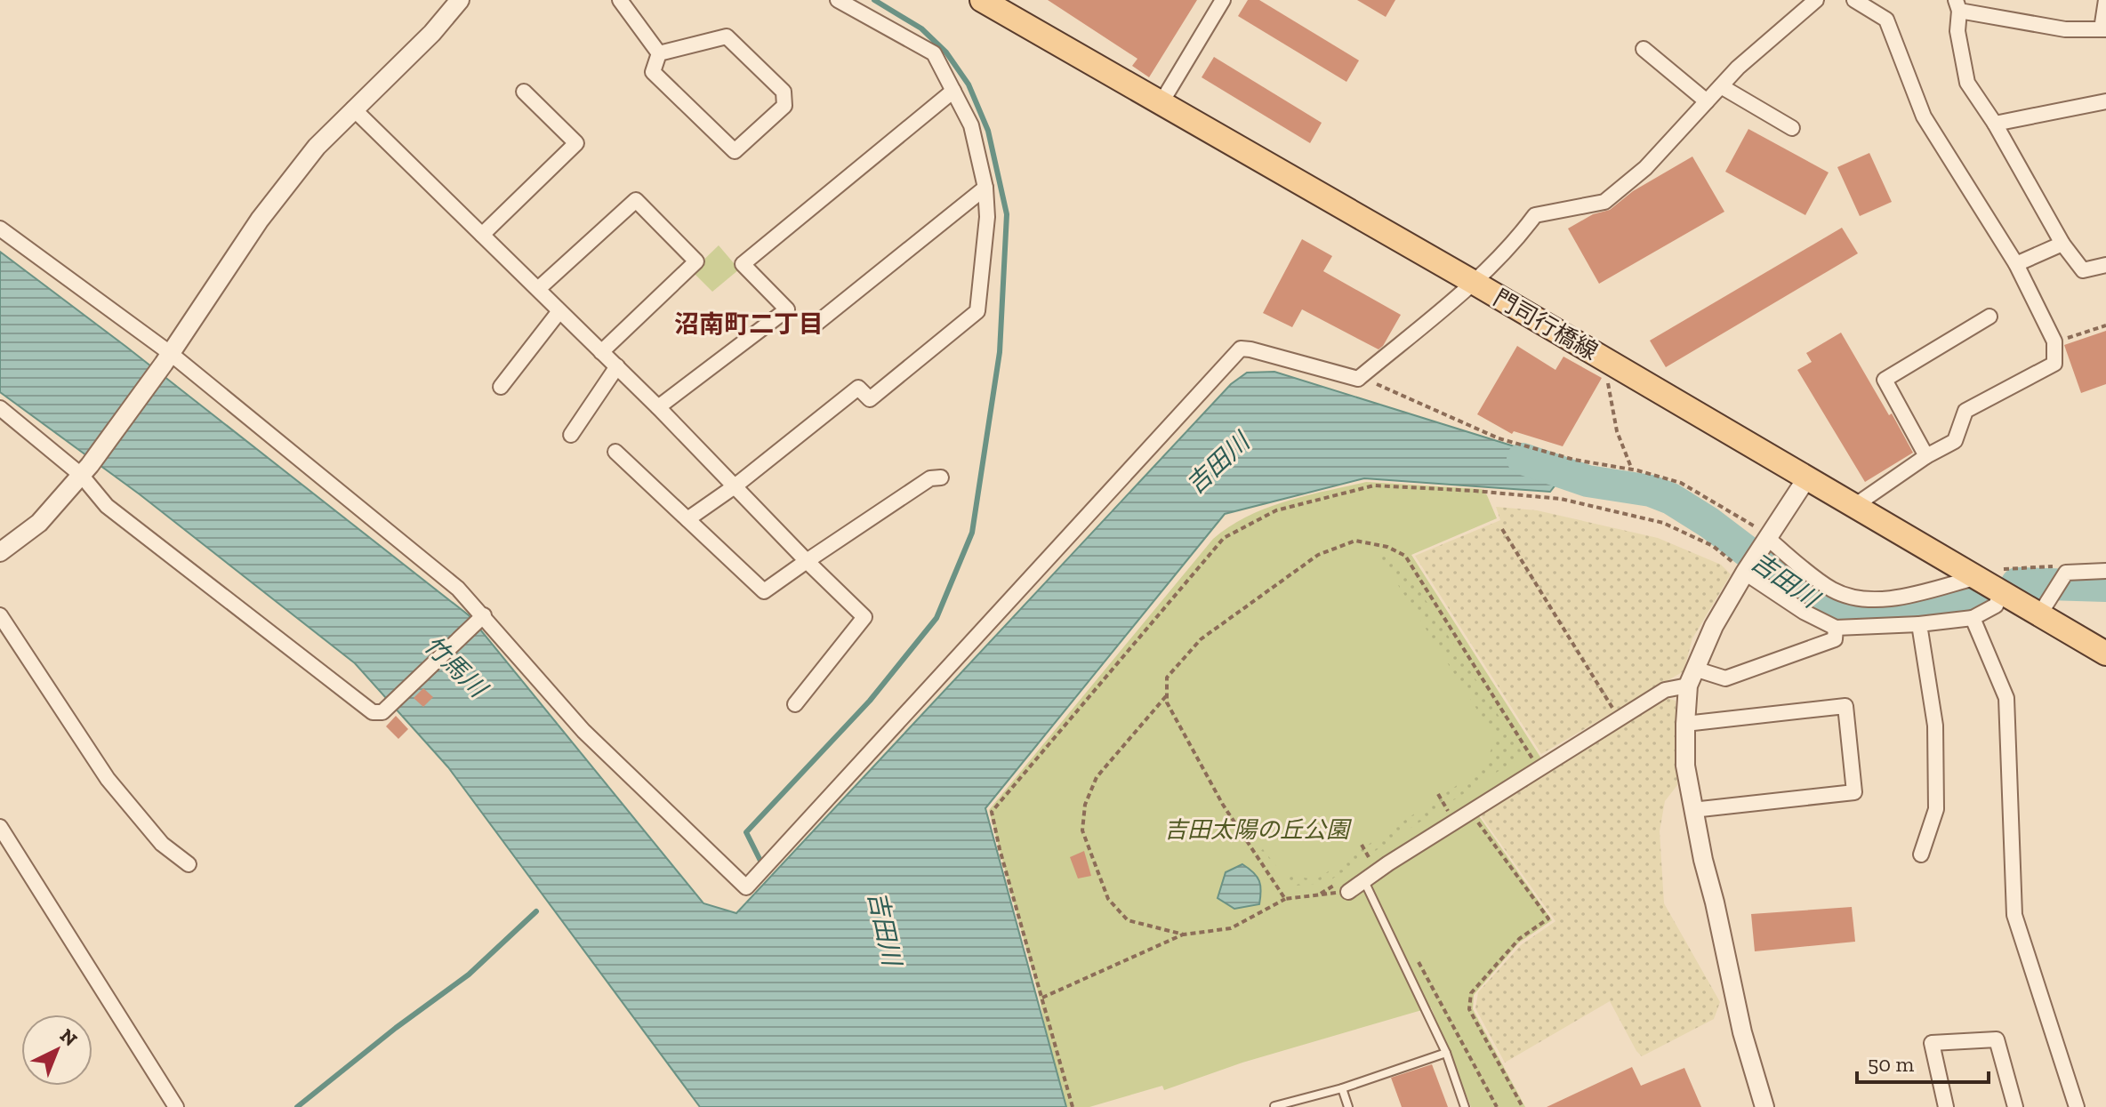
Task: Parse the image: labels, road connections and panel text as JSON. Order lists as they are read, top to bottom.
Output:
{
  "streets": {
    "main road": ["門司行橋線"]
  },
  "districts": ["沼南町二丁目"],
  "water": ["吉田川", "竹馬川"],
  "parks": ["吉田太陽の丘公園"],
  "scale_bar": "50 m",
  "north": "top right"
}
